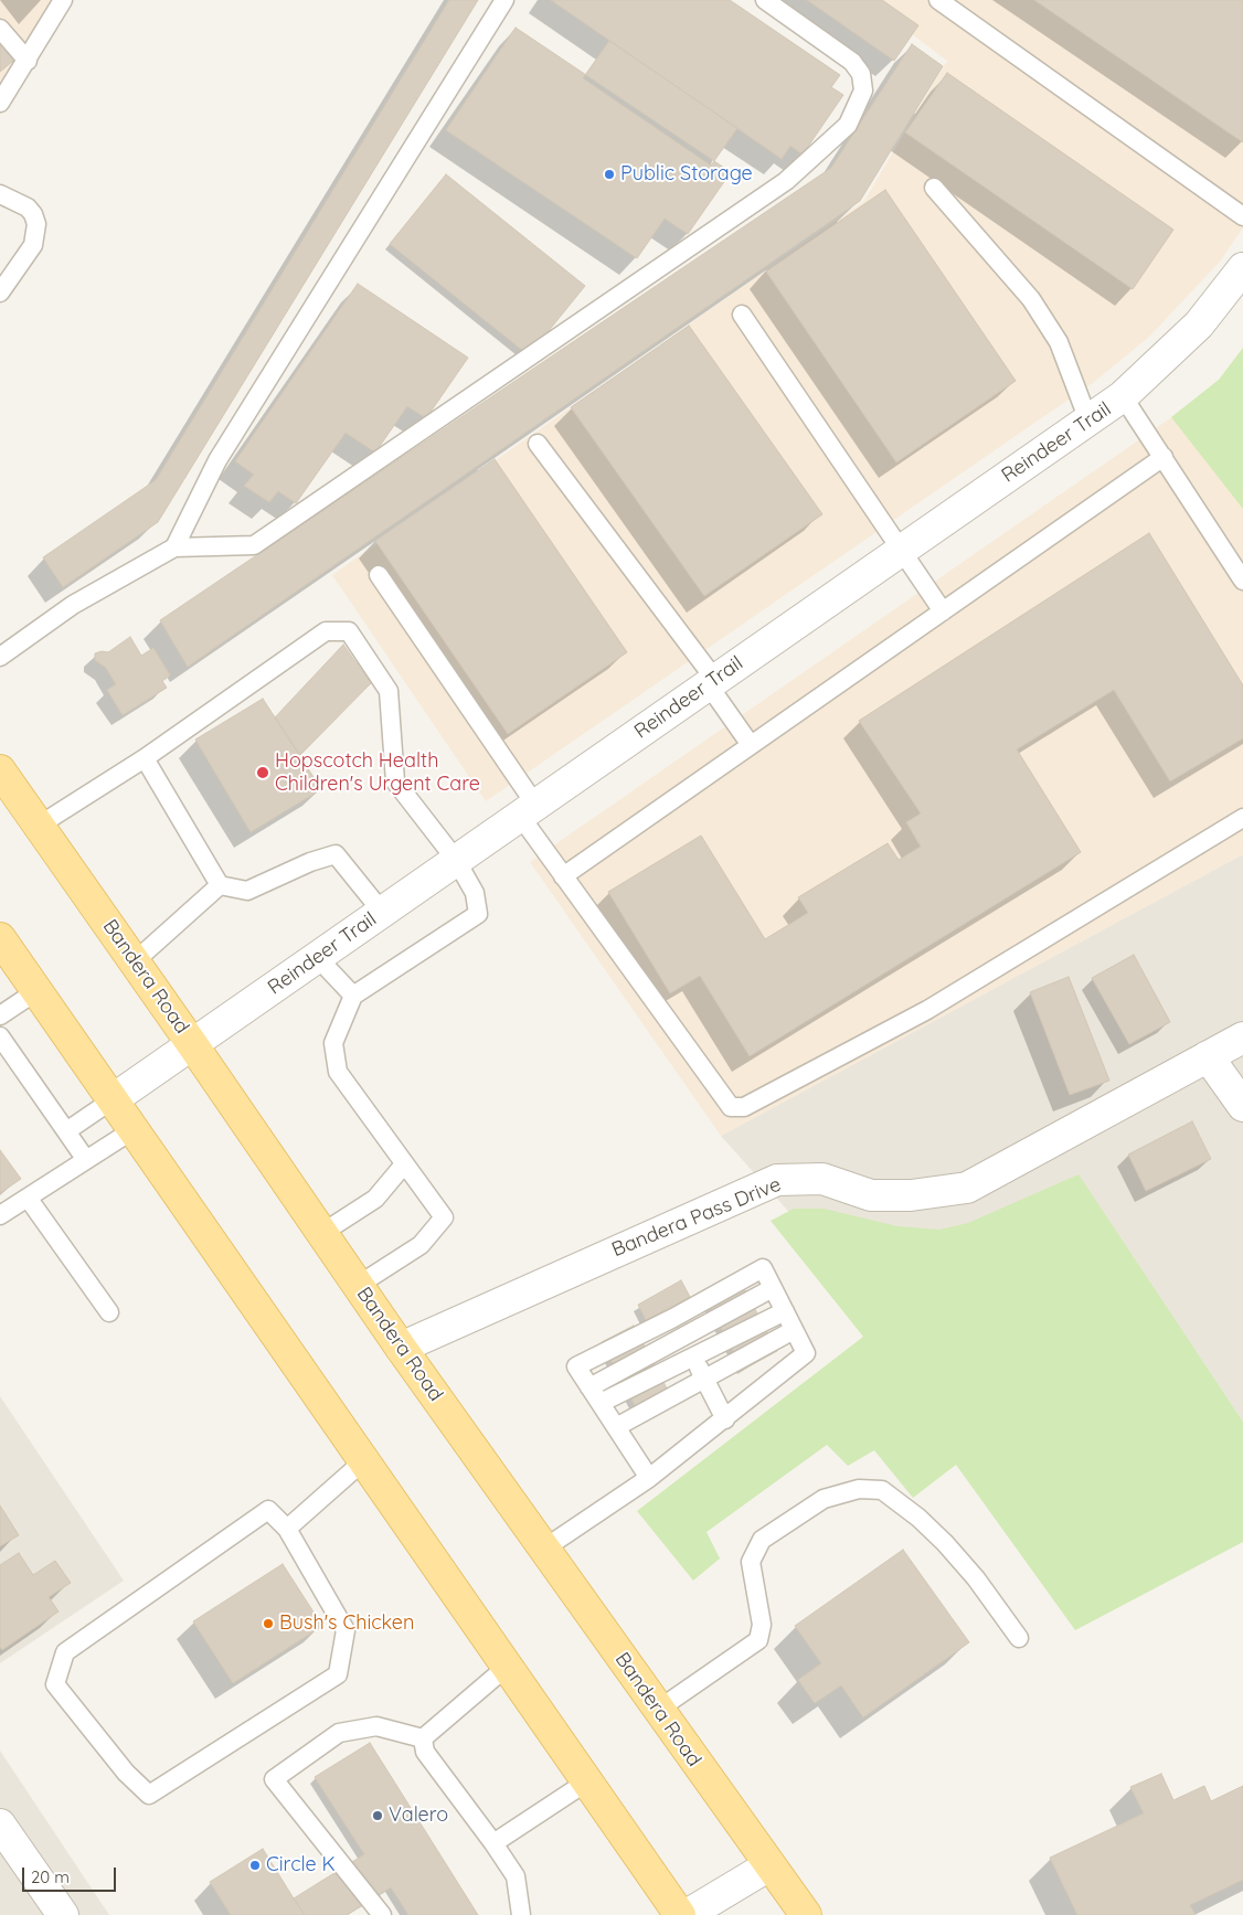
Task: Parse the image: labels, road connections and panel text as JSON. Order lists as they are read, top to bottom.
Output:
{
  "streets": {
    "main road": ["Bandera Road"],
    "street": ["Reindeer Trail", "Bandera Pass Drive"]
  },
  "crossings": [
    ["Reindeer Trail", "Bandera Road"],
    ["Bandera Road", "Bandera Pass Drive"]
  ],
  "places": [
    "Public Storage",
    "Hopscotch Health Children's Urgent Care",
    "Bush's Chicken",
    "Valero",
    "Circle K"
  ],
  "scale_bar": "20 m"
}
